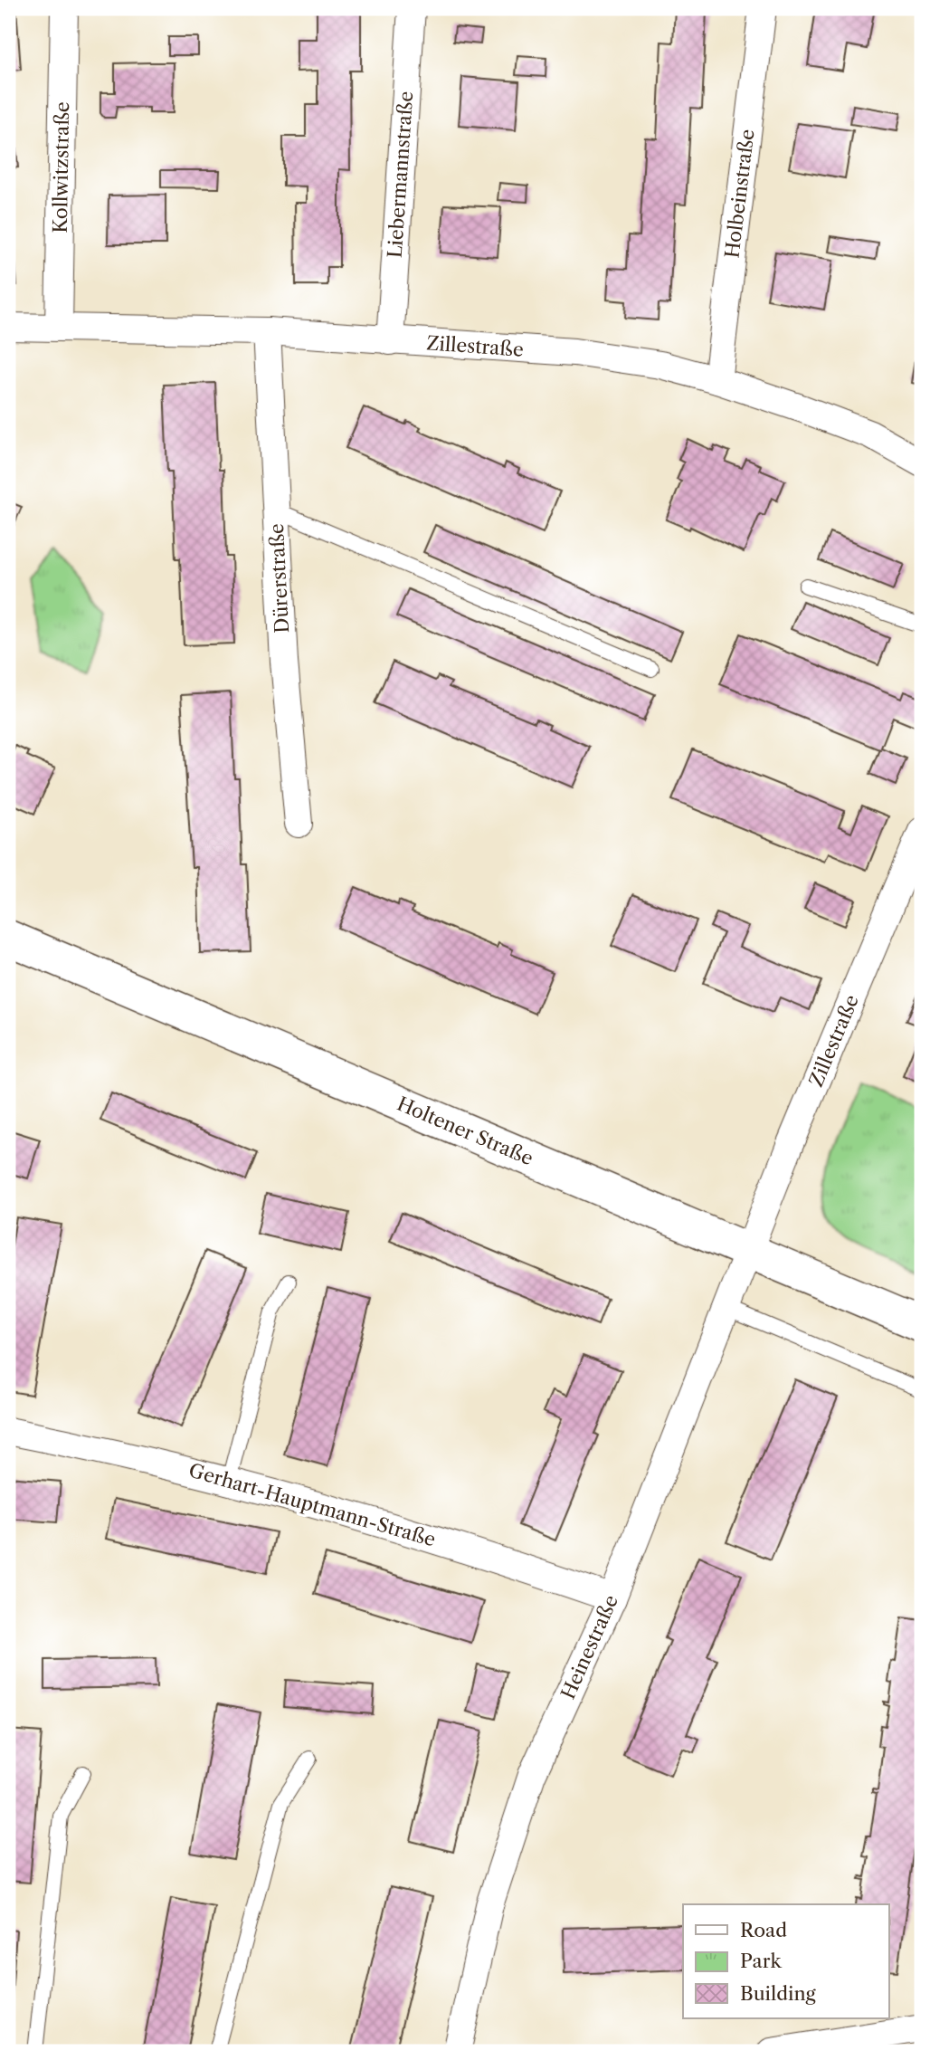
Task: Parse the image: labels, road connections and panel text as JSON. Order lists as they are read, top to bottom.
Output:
{
  "streets": {
    "street": [
      "Kollwitzstraße",
      "Liebermannstraße",
      "Holbeinstraße",
      "Zillestraße",
      "Dürerstraße",
      "Holtener Straße",
      "Gerhart-Hauptmann-Straße",
      "Heinestraße"
    ]
  },
  "crossings": [
    ["Kollwitzstraße", "Zillestraße"],
    ["Liebermannstraße", "Zillestraße"],
    ["Holbeinstraße", "Zillestraße"],
    ["Zillestraße", "Dürerstraße"],
    ["Zillestraße", "Holtener Straße"],
    ["Zillestraße", "Heinestraße"],
    ["Holtener Straße", "Heinestraße"],
    ["Gerhart-Hauptmann-Straße", "Heinestraße"]
  ],
  "legend": ["Road", "Park", "Building"]
}
